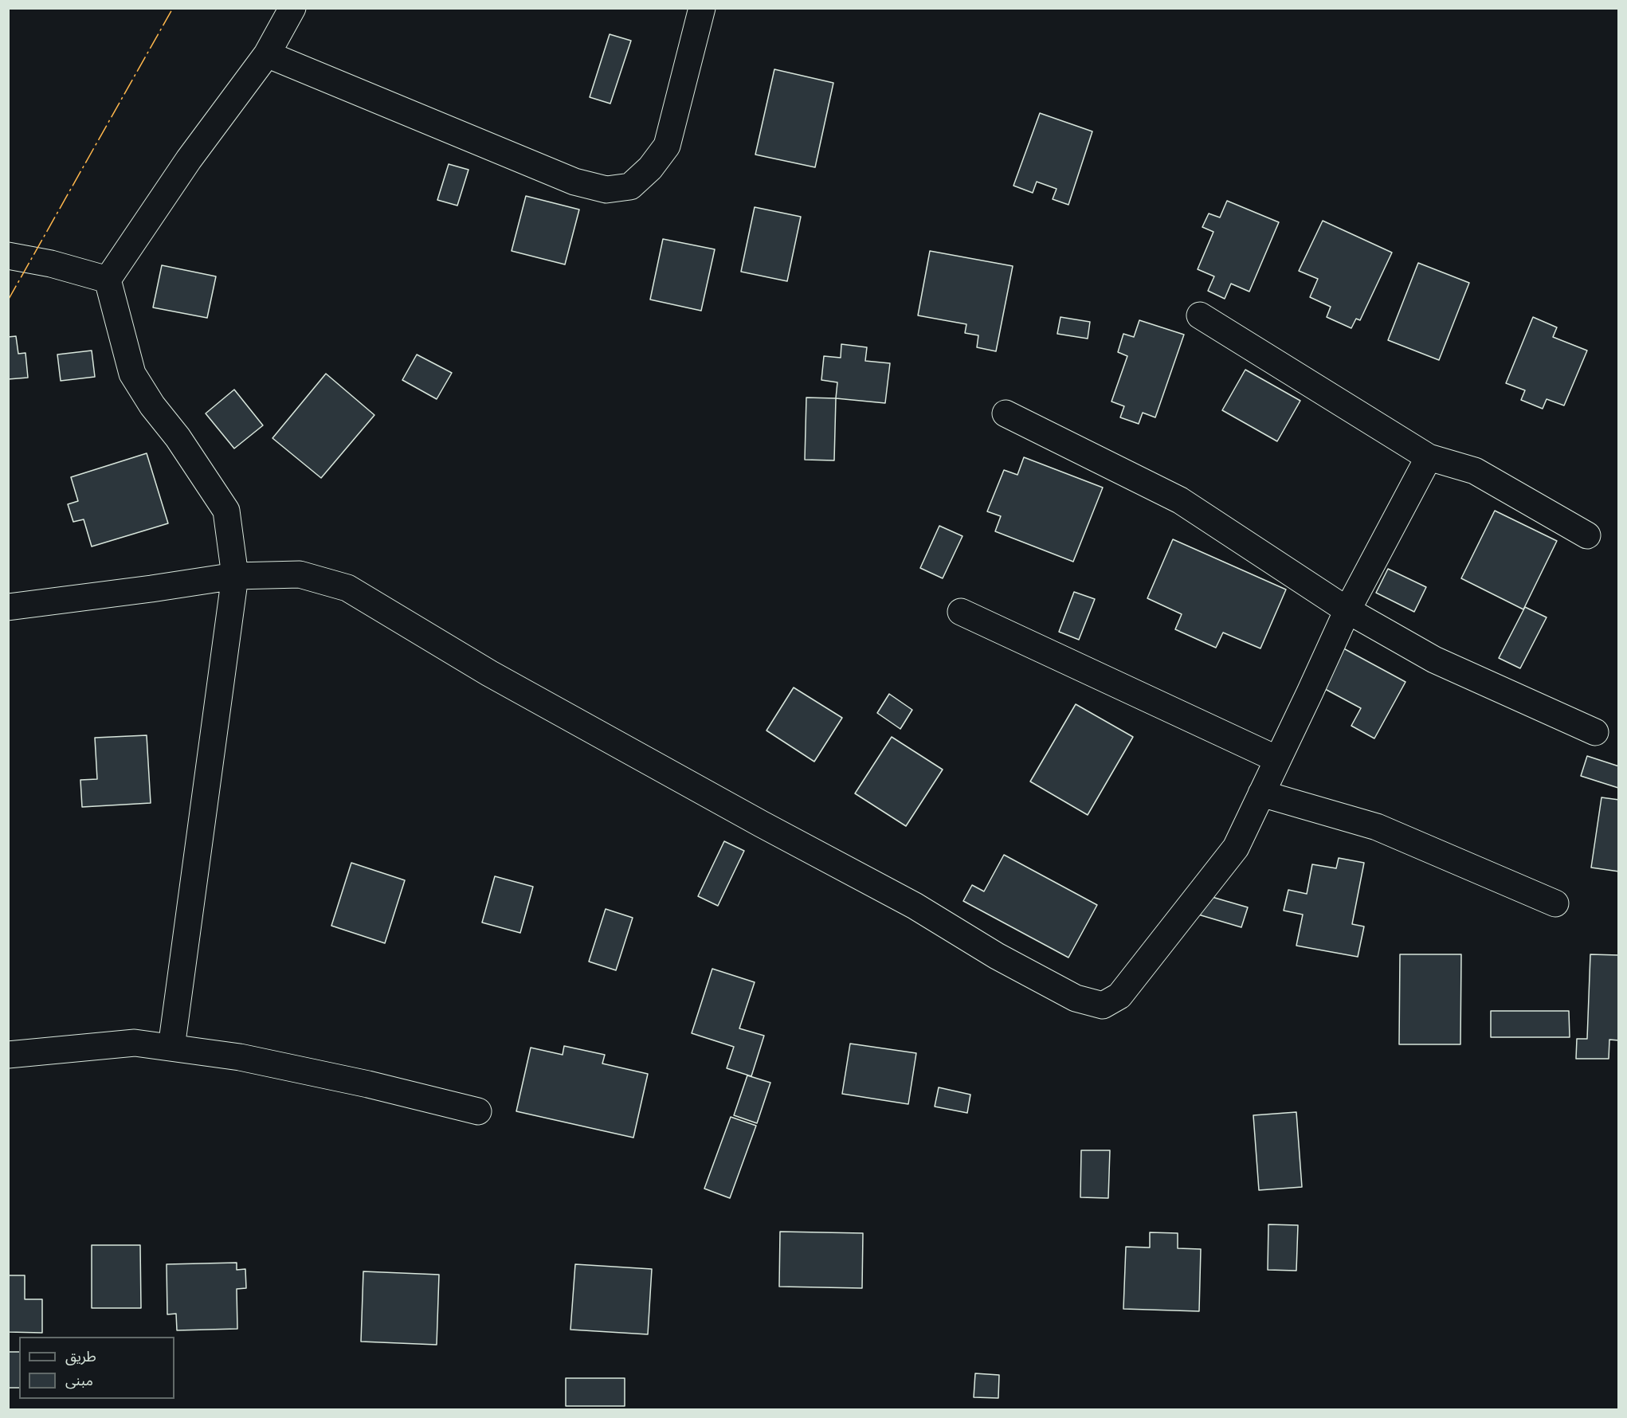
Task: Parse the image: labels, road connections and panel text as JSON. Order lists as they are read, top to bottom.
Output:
{
  "legend": ["طريق", "مبنى"]
}
